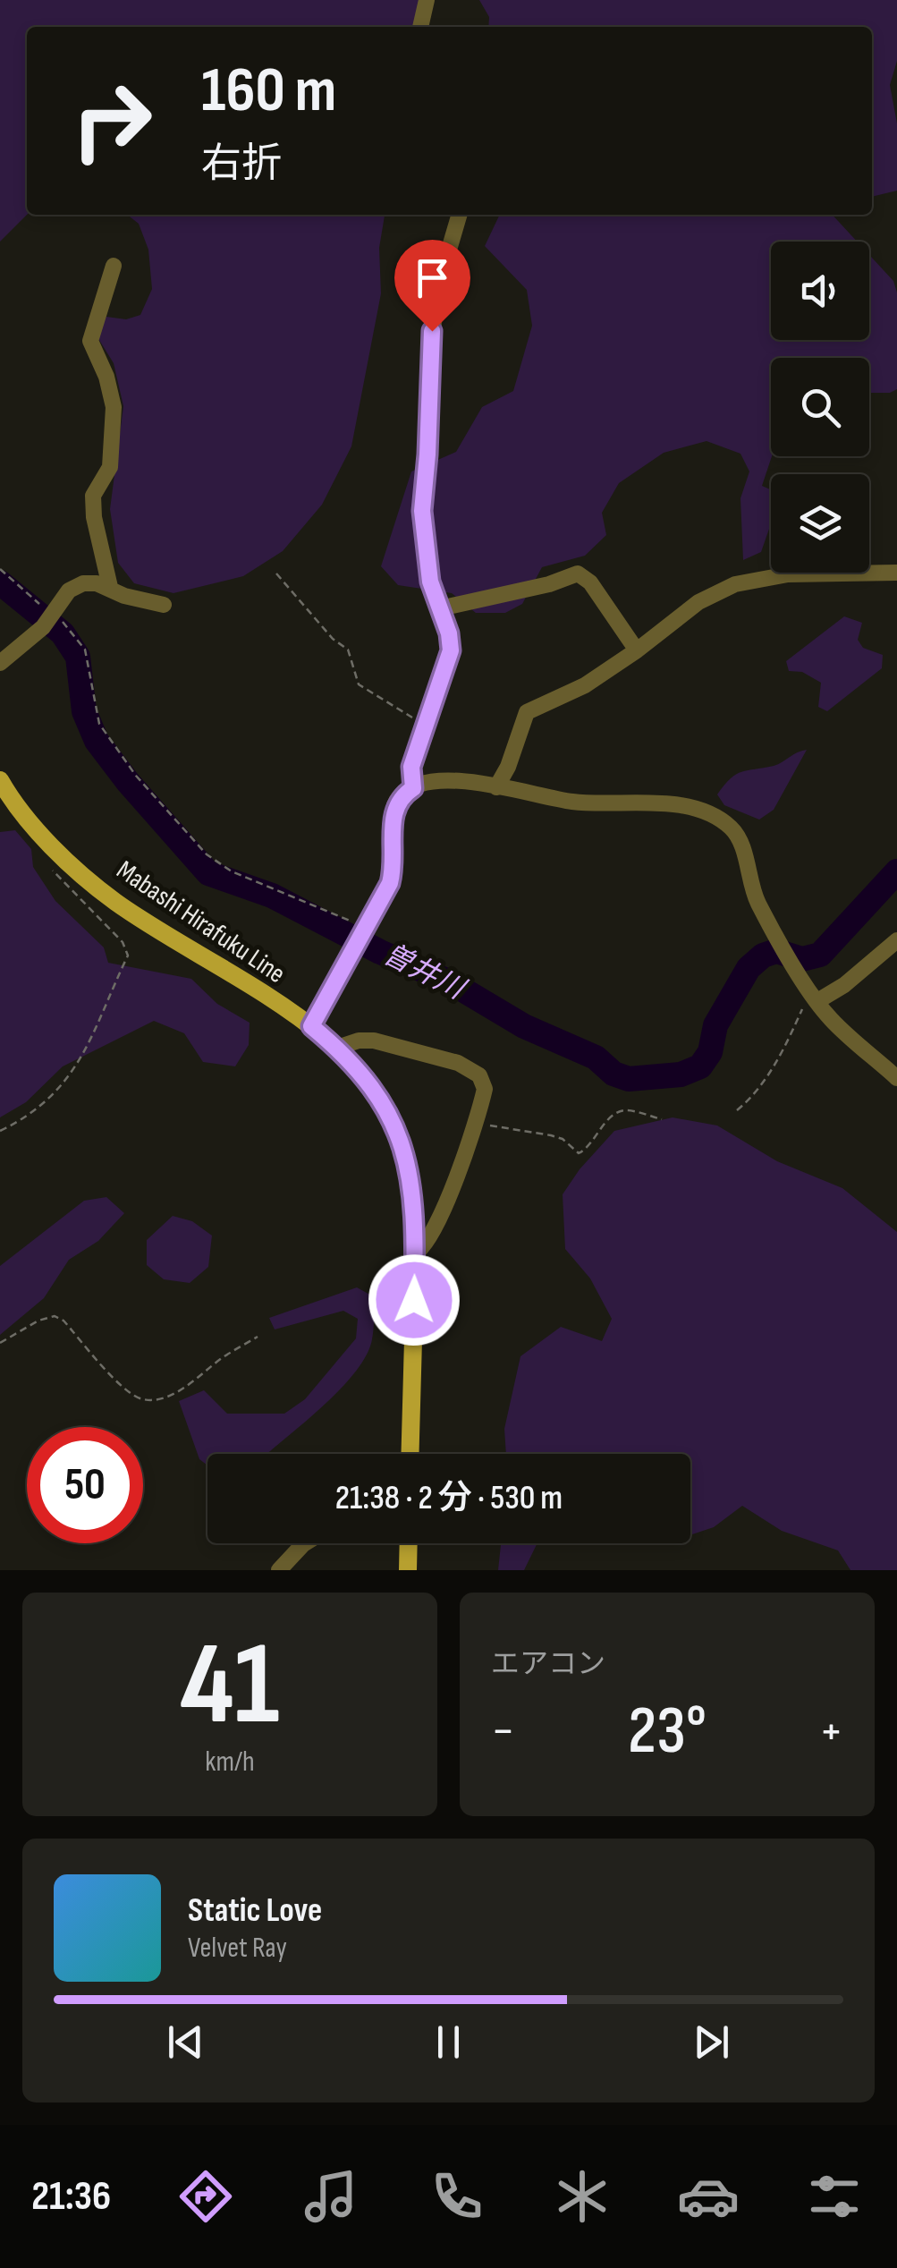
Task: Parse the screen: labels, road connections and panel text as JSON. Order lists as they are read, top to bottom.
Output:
{
  "streets": {
    "main road": ["Mabashi Hirafuku Line"]
  },
  "water": ["曽井川"],
  "page": {
    "turn": ["160 m", "右折"],
    "limit": "50",
    "trip": "21:38 · 2 分 · 530 m",
    "tile": [
      ["41", "km/h"],
      "エアコン"
    ],
    "heat": ["−", "23°", "+"],
    "song": ["Static Love", "Velvet Ray"],
    "tabs": "21:36"
  }
}
